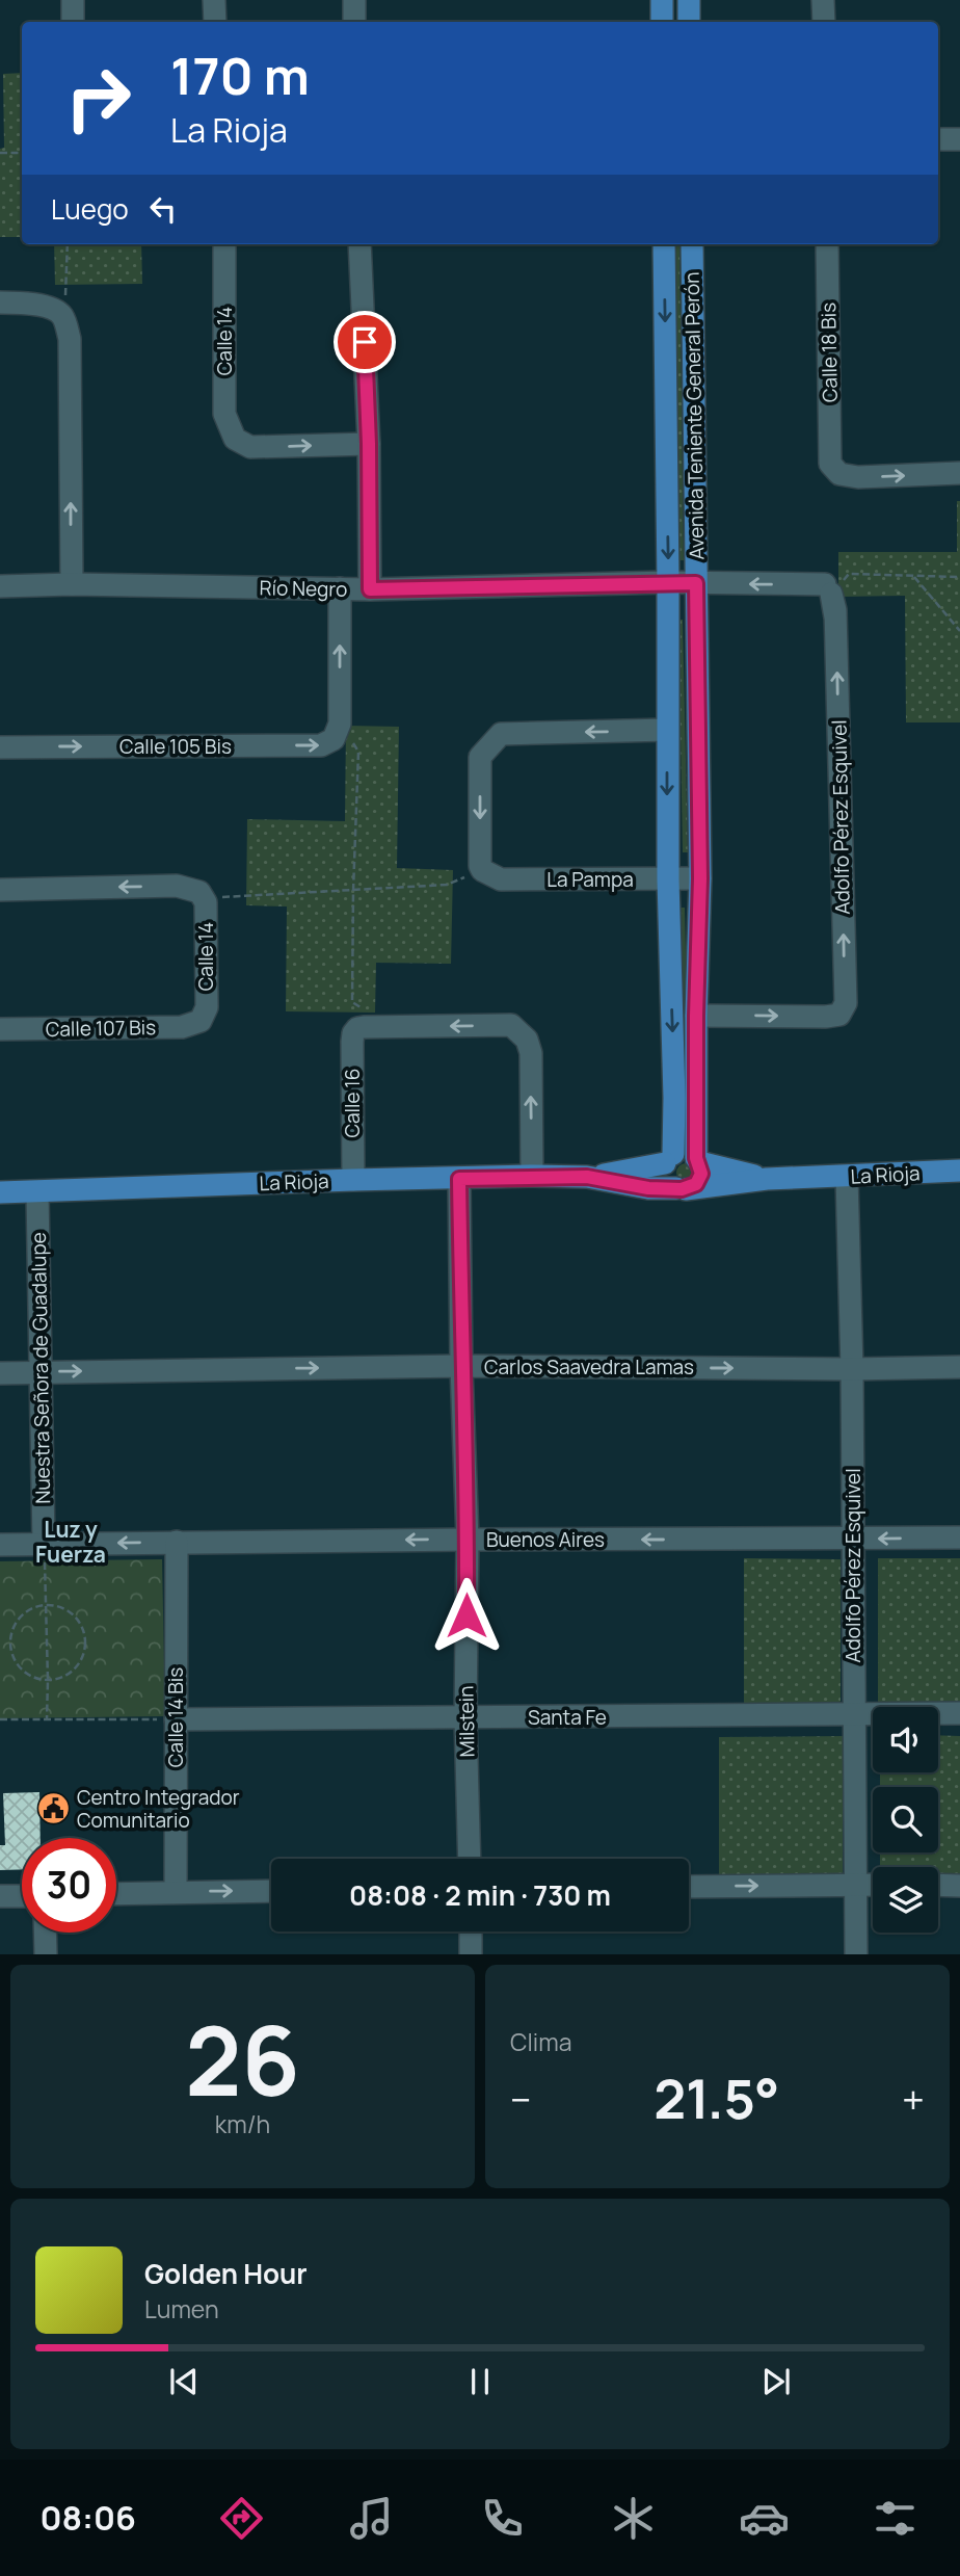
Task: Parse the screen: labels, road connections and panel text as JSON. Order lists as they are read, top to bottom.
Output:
{
  "streets": {
    "main road": ["Avenida Teniente General Perón", "La Rioja"],
    "street": [
      "Calle 14",
      "Calle 18 Bis",
      "Río Negro",
      "Calle 105 Bis",
      "Adolfo Pérez Esquivel",
      "La Pampa",
      "Calle 107 Bis",
      "Calle 16",
      "Carlos Saavedra Lamas",
      "Nuestra Señora de Guadalupe",
      "Buenos Aires",
      "Calle 14 Bis",
      "Santa Fe",
      "Milstein"
    ]
  },
  "crossings": [
    ["Calle 14", "Calle 107 Bis"],
    ["Avenida Teniente General Perón", "Río Negro"],
    ["Avenida Teniente General Perón", "Adolfo Pérez Esquivel"],
    ["Avenida Teniente General Perón", "La Pampa"],
    ["Avenida Teniente General Perón", "La Rioja"],
    ["Río Negro", "Adolfo Pérez Esquivel"],
    ["Adolfo Pérez Esquivel", "La Rioja"],
    ["Adolfo Pérez Esquivel", "Carlos Saavedra Lamas"],
    ["Adolfo Pérez Esquivel", "Buenos Aires"],
    ["Adolfo Pérez Esquivel", "Santa Fe"],
    ["Calle 16", "La Rioja"],
    ["La Rioja", "Nuestra Señora de Guadalupe"],
    ["La Rioja", "Milstein"],
    ["Carlos Saavedra Lamas", "Nuestra Señora de Guadalupe"],
    ["Carlos Saavedra Lamas", "Milstein"],
    ["Nuestra Señora de Guadalupe", "Buenos Aires"],
    ["Buenos Aires", "Calle 14 Bis"],
    ["Buenos Aires", "Milstein"],
    ["Calle 14 Bis", "Santa Fe"],
    ["Santa Fe", "Milstein"]
  ],
  "one_way": ["Carlos Saavedra Lamas", "Buenos Aires"],
  "districts": ["Luz y Fuerza"],
  "places": {
    "public building": ["Centro Integrador Comunitario"]
  },
  "page": {
    "turn": ["170 m", "La Rioja"],
    "then": "Luego",
    "limit": "30",
    "trip": "08:08 · 2 min · 730 m",
    "tile": [
      ["26", "km/h"],
      "Clima"
    ],
    "heat": ["−", "21.5°", "+"],
    "song": ["Golden Hour", "Lumen"],
    "tabs": "08:06"
  }
}
